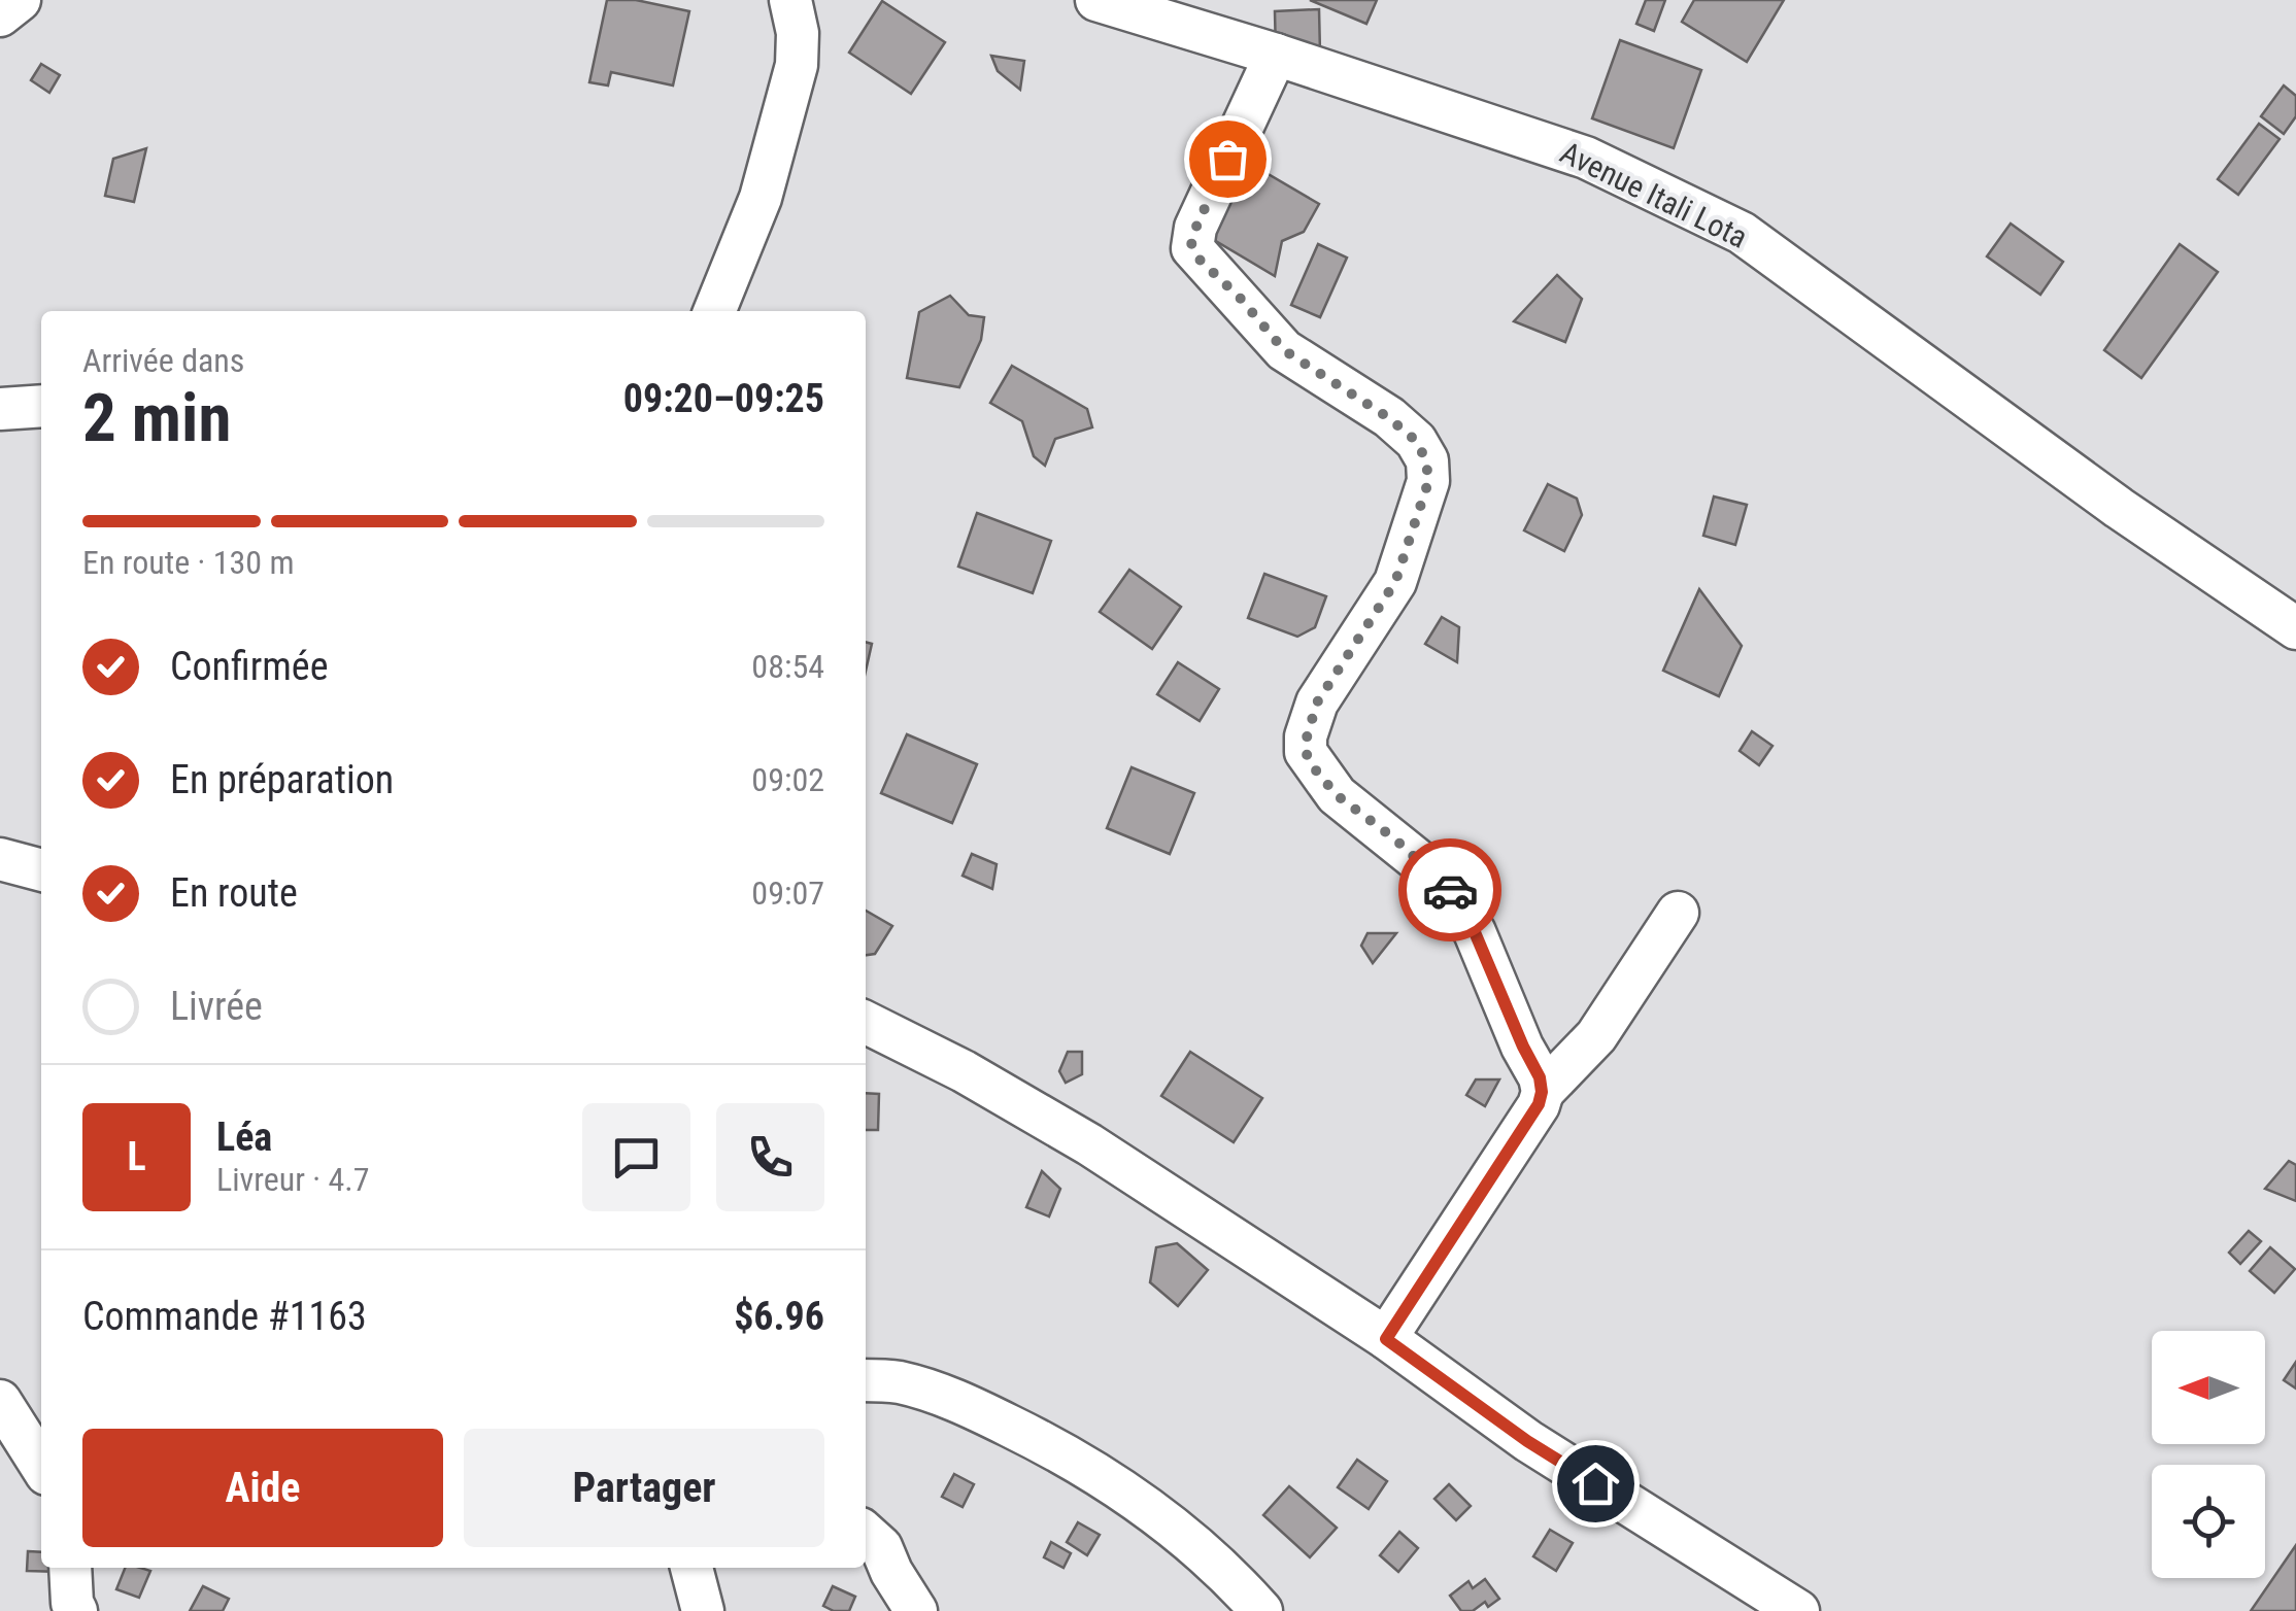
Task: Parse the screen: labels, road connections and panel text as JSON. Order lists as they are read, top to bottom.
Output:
{
  "streets": {
    "street": ["Avenue Itali Lota"]
  },
  "north": "left",
  "page": {
    "heading": ["2 min", "Arrivée dans", "09:20–09:25"],
    "panel": [
      "Léa",
      "Livreur · 4.7",
      "Commande #1163",
      "$6.96"
    ],
    "bar": "En route · 130 m",
    "list": [
      ["Confirmée", "08:54"],
      ["En préparation", "09:02"],
      ["En route", "09:07"],
      "Livrée"
    ],
    "round": "L",
    "buttons": ["Aide", "Partager"]
  }
}
